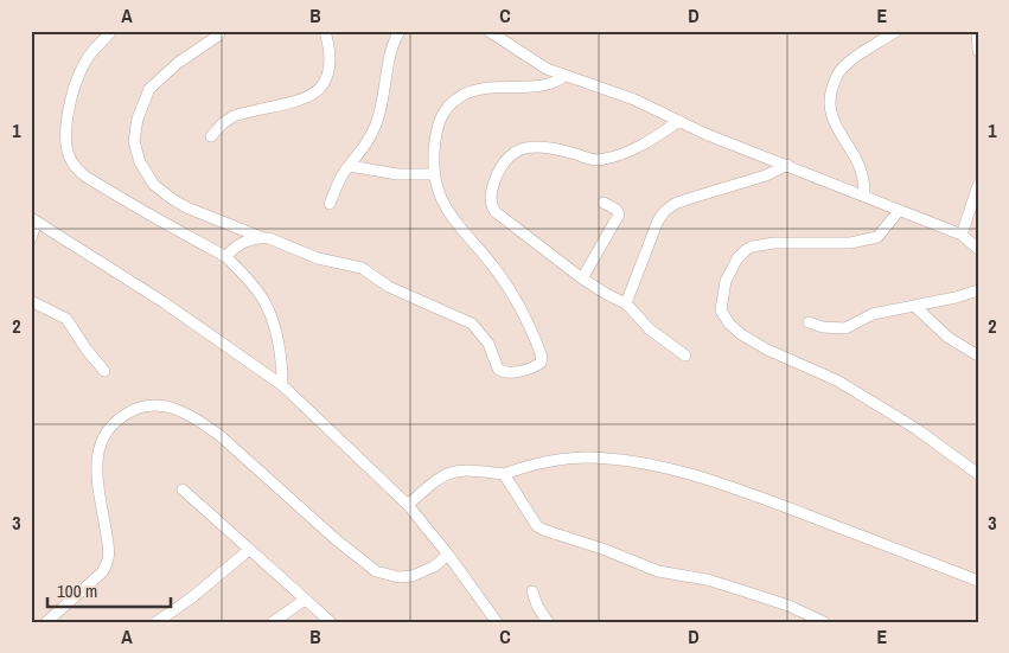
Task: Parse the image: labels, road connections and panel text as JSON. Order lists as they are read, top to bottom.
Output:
{
  "scale_bar": "100 m",
  "grid": {
    "columns": [
      "A",
      "B",
      "C",
      "D",
      "E"
    ],
    "rows": ["1", "2", "3"]
  }
}
